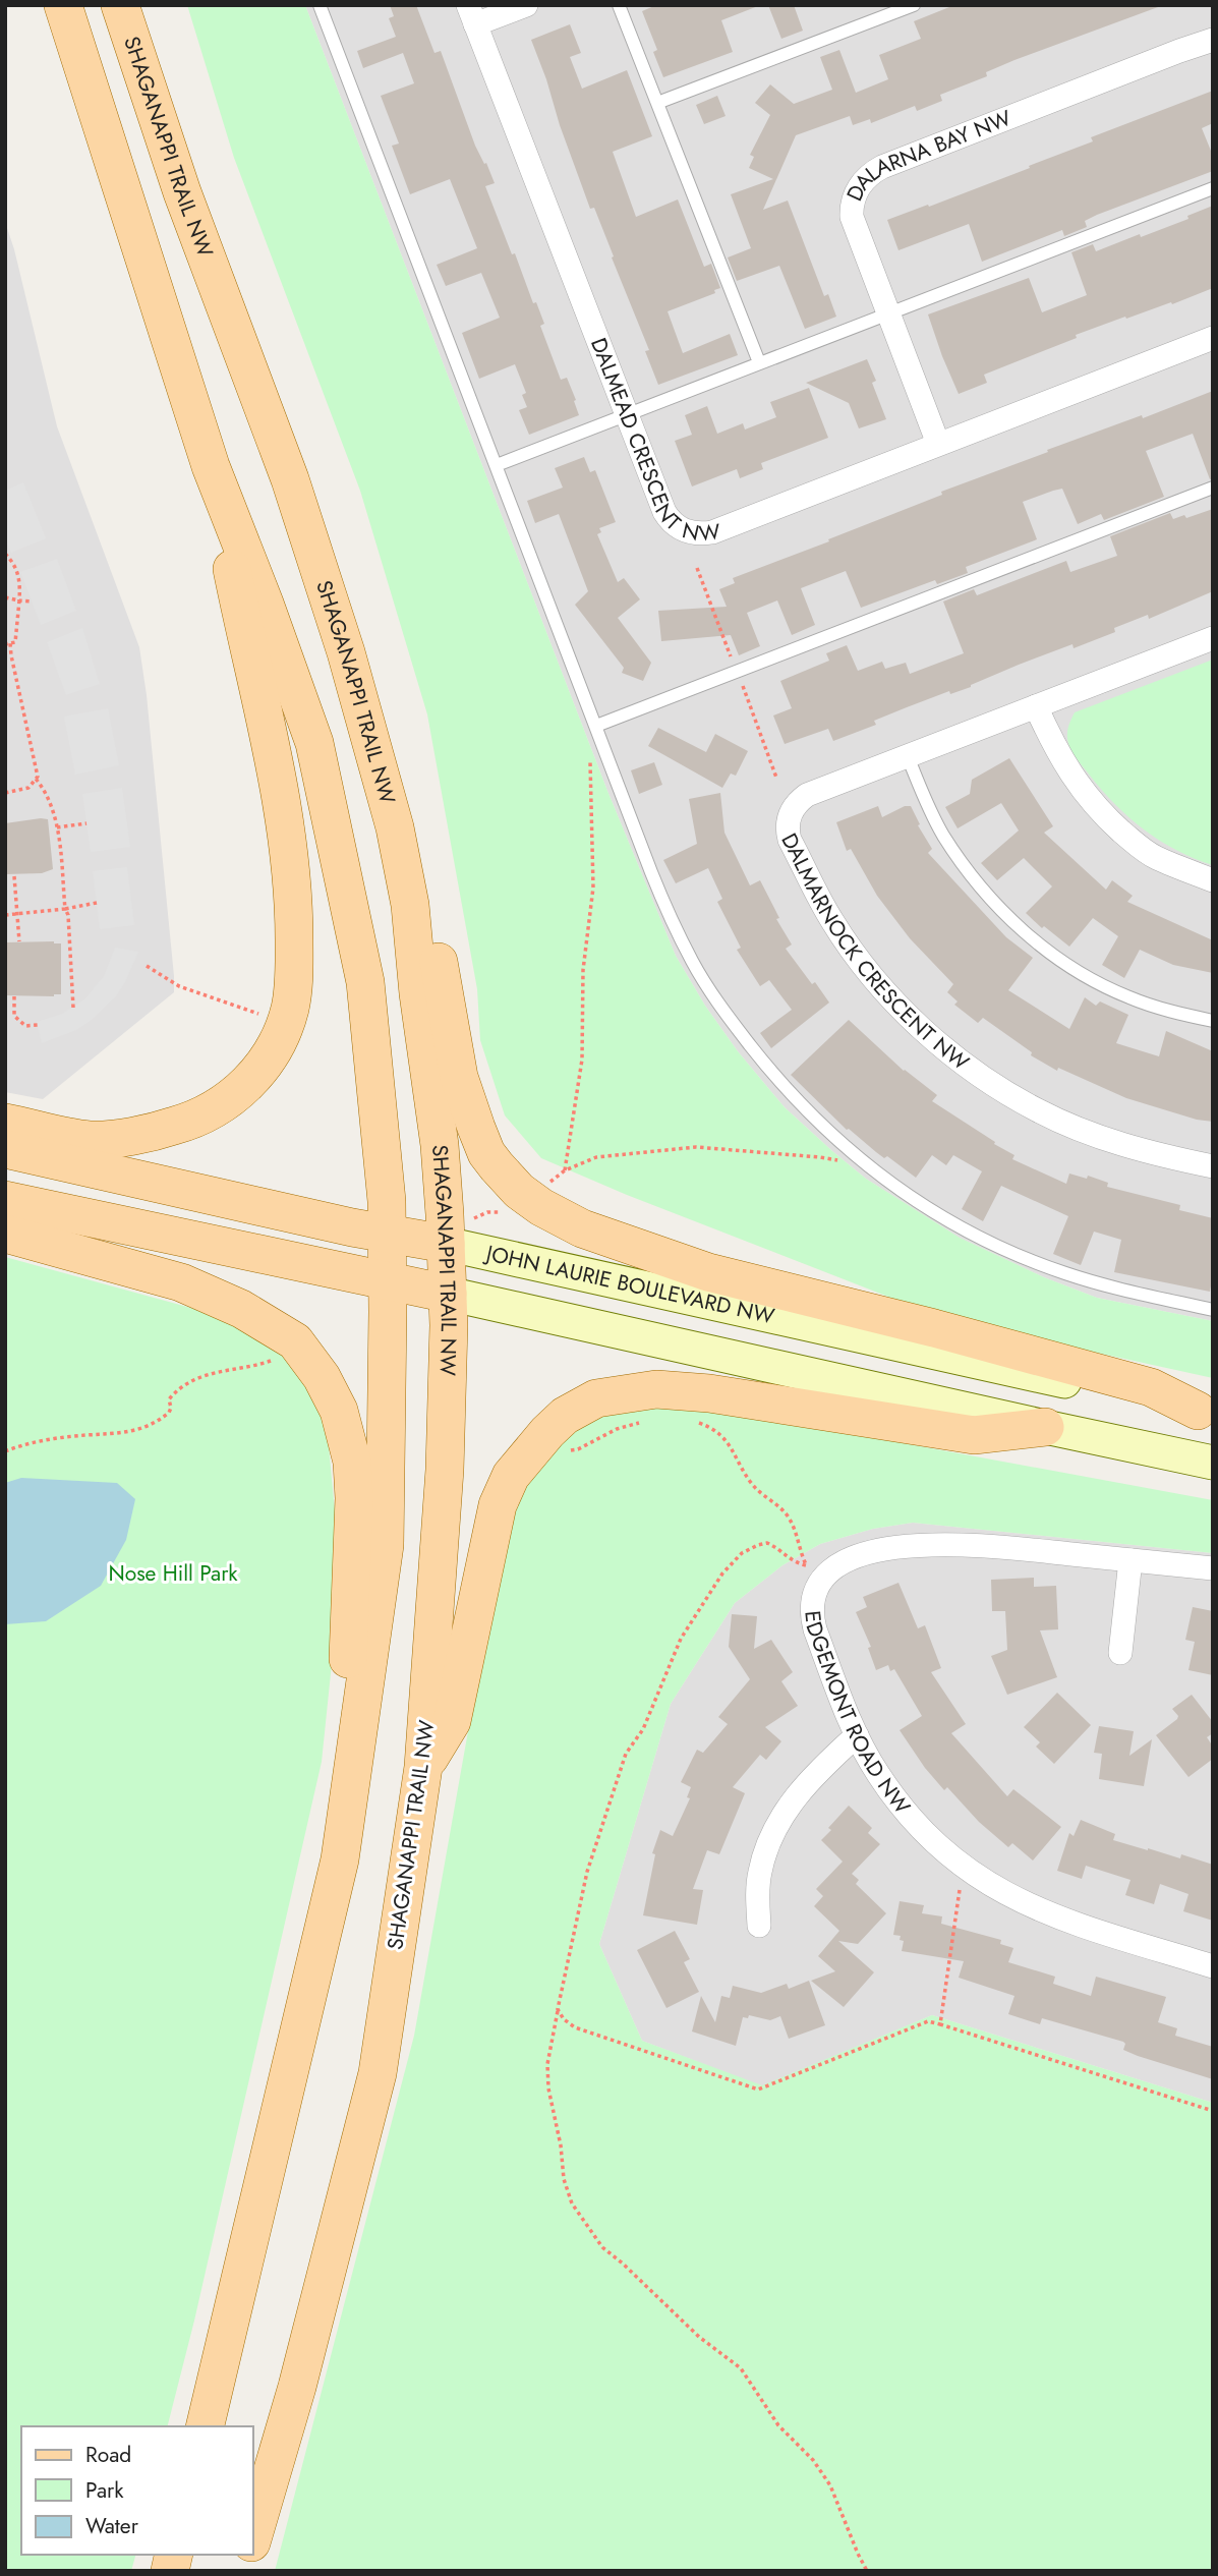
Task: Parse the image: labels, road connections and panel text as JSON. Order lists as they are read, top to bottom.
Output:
{
  "streets": {
    "main road": ["SHAGANAPPI TRAIL NW", "JOHN LAURIE BOULEVARD NW"],
    "street": [
      "DALARNA BAY NW",
      "DALMEAD CRESCENT NW",
      "DALMARNOCK CRESCENT NW",
      "EDGEMONT ROAD NW"
    ]
  },
  "crossings": [
    ["SHAGANAPPI TRAIL NW", "JOHN LAURIE BOULEVARD NW"],
    ["DALARNA BAY NW", "DALMEAD CRESCENT NW"]
  ],
  "parks": ["Nose Hill Park"],
  "legend": ["Road", "Park", "Water"]
}
